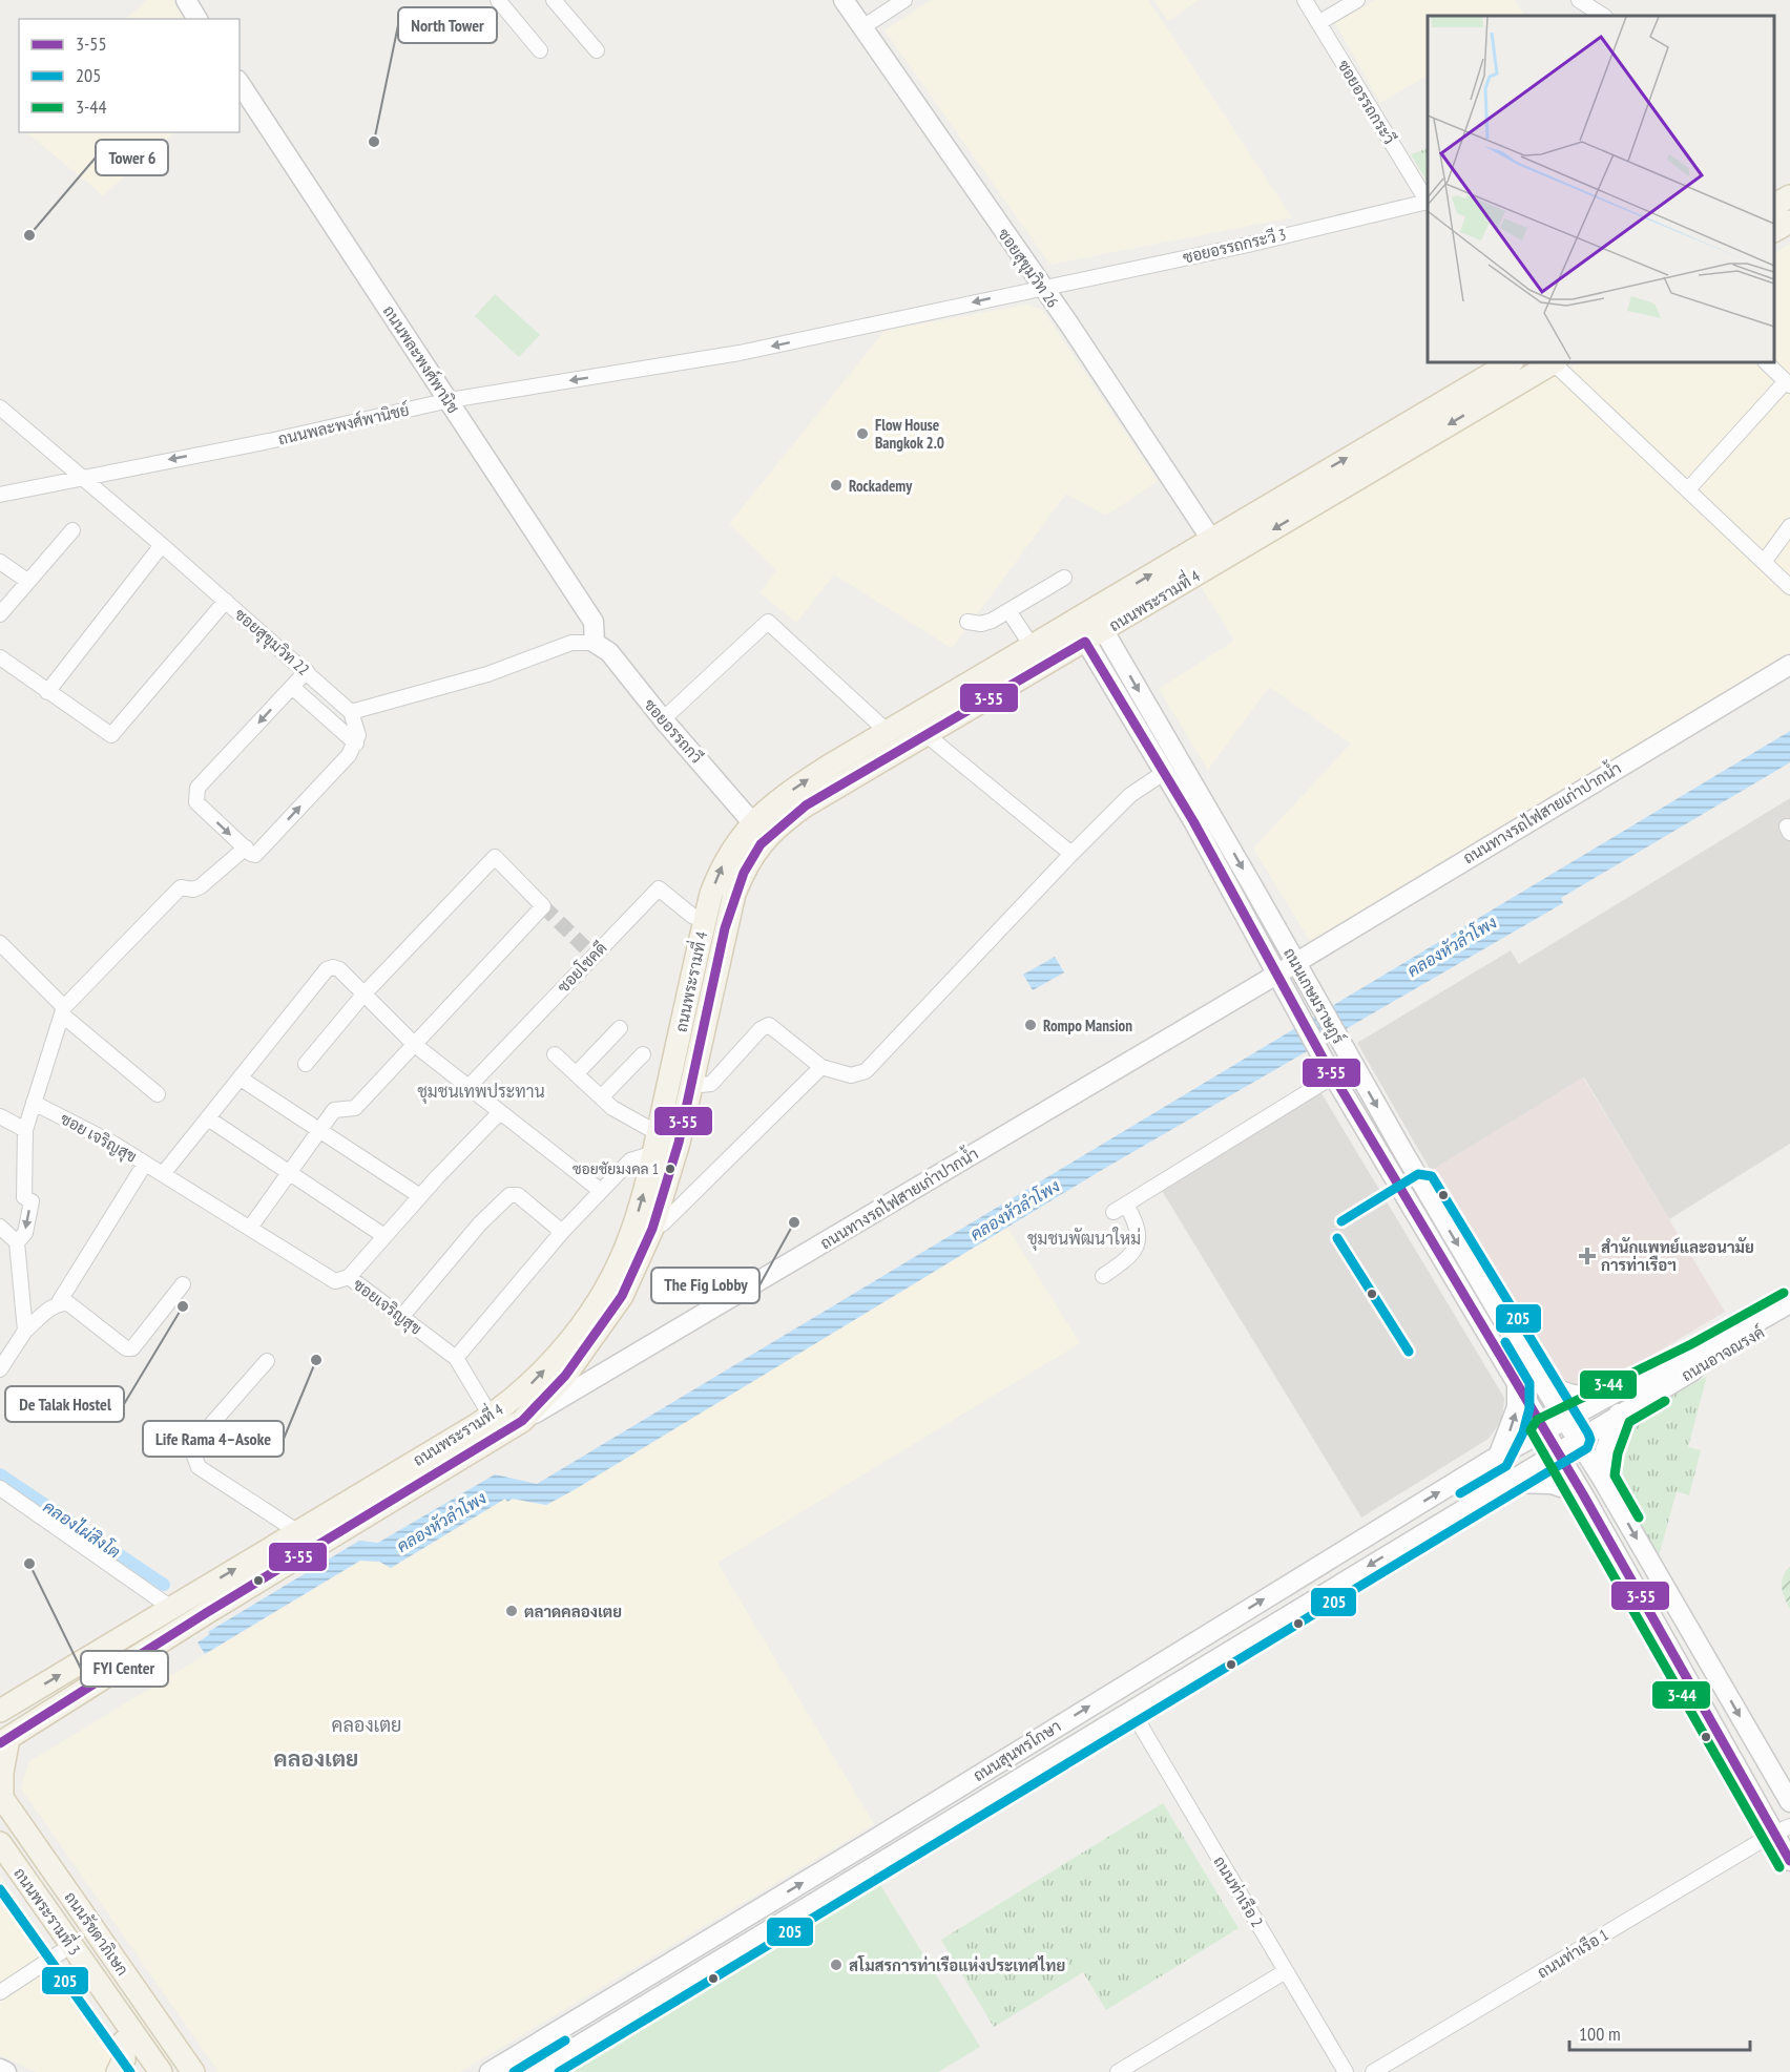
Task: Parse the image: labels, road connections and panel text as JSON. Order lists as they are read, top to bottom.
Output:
{
  "streets": {
    "main road": ["ถนนพระรามที่ 4", "ถนนพระรามที่ 3", "ถนนรัชดาภิเษก"],
    "street": [
      "ซอยอรรถกระวี",
      "ซอยอรรถกระวี 3",
      "ซอยสุขุมวิท 26",
      "ถนนพละพงศ์พานิช",
      "ถนนพละพงศ์พานิชย์",
      "ซอยสุขุมวิท 22",
      "ซอยอรรถกวี",
      "ถนนทางรถไฟสายเก่าปากน้ำ",
      "ซอยโชคดี",
      "ถนนเกษมราษฎร์",
      "ซอย เจริญสุข",
      "ซอยเจริญสุข",
      "ถนนอาจณรงค์",
      "ถนนสุนทรโกษา",
      "ถนนท่าเรือ 2",
      "ถนนท่าเรือ 1"
    ]
  },
  "crossings": [
    ["ซอยอรรถกระวี 3", "ซอยสุขุมวิท 26"],
    ["ซอยอรรถกระวี 3", "ถนนพละพงศ์พานิช"],
    ["ซอยอรรถกระวี 3", "ถนนพละพงศ์พานิชย์"],
    ["ซอยสุขุมวิท 26", "ถนนพระรามที่ 4"],
    ["ถนนพละพงศ์พานิช", "ถนนพละพงศ์พานิชย์"],
    ["ถนนพละพงศ์พานิช", "ซอยอรรถกวี"],
    ["ถนนพละพงศ์พานิชย์", "ซอยสุขุมวิท 22"],
    ["ถนนพระรามที่ 4", "ซอยอรรถกวี"],
    ["ถนนพระรามที่ 4", "ถนนทางรถไฟสายเก่าปากน้ำ"],
    ["ถนนพระรามที่ 4", "ซอยโชคดี"],
    ["ถนนพระรามที่ 4", "ถนนเกษมราษฎร์"],
    ["ถนนพระรามที่ 4", "ซอยเจริญสุข"],
    ["ถนนทางรถไฟสายเก่าปากน้ำ", "ถนนเกษมราษฎร์"],
    ["ถนนเกษมราษฎร์", "ถนนอาจณรงค์"],
    ["ถนนเกษมราษฎร์", "ถนนสุนทรโกษา"],
    ["ถนนเกษมราษฎร์", "ถนนท่าเรือ 1"],
    ["ซอย เจริญสุข", "ซอยเจริญสุข"],
    ["ถนนอาจณรงค์", "ถนนสุนทรโกษา"],
    ["ถนนสุนทรโกษา", "ถนนท่าเรือ 2"],
    ["ถนนพระรามที่ 3", "ถนนรัชดาภิเษก"]
  ],
  "one_way": ["ซอยอรรถกระวี 3", "ถนนพละพงศ์พานิชย์"],
  "districts": [
    "ชุมชนเทพประทาน",
    "ชุมชนพัฒนาใหม่",
    "คลองเตย",
    "คลองเตย"
  ],
  "water": ["คลองหัวลำโพง", "คลองไผ่สิงโต"],
  "places": {
    "other": [
      "North Tower",
      "Tower 6",
      "Flow House Bangkok 2.0",
      "Rockademy",
      "Rompo Mansion",
      "ซอยชัยมงคล 1",
      "The Fig Lobby",
      "De Talak Hostel",
      "Life Rama 4–Asoke",
      "FYI Center",
      "ตลาดคลองเตย",
      "สโมสรการท่าเรือแห่งประเทศไทย"
    ],
    "health": ["สำนักแพทย์และอนามัย การท่าเรือฯ"]
  },
  "lines": ["transit line 3-55", "transit line 205", "transit line 3-44"],
  "legend": ["3-55", "205", "3-44"],
  "scale_bar": "100 m"
}
